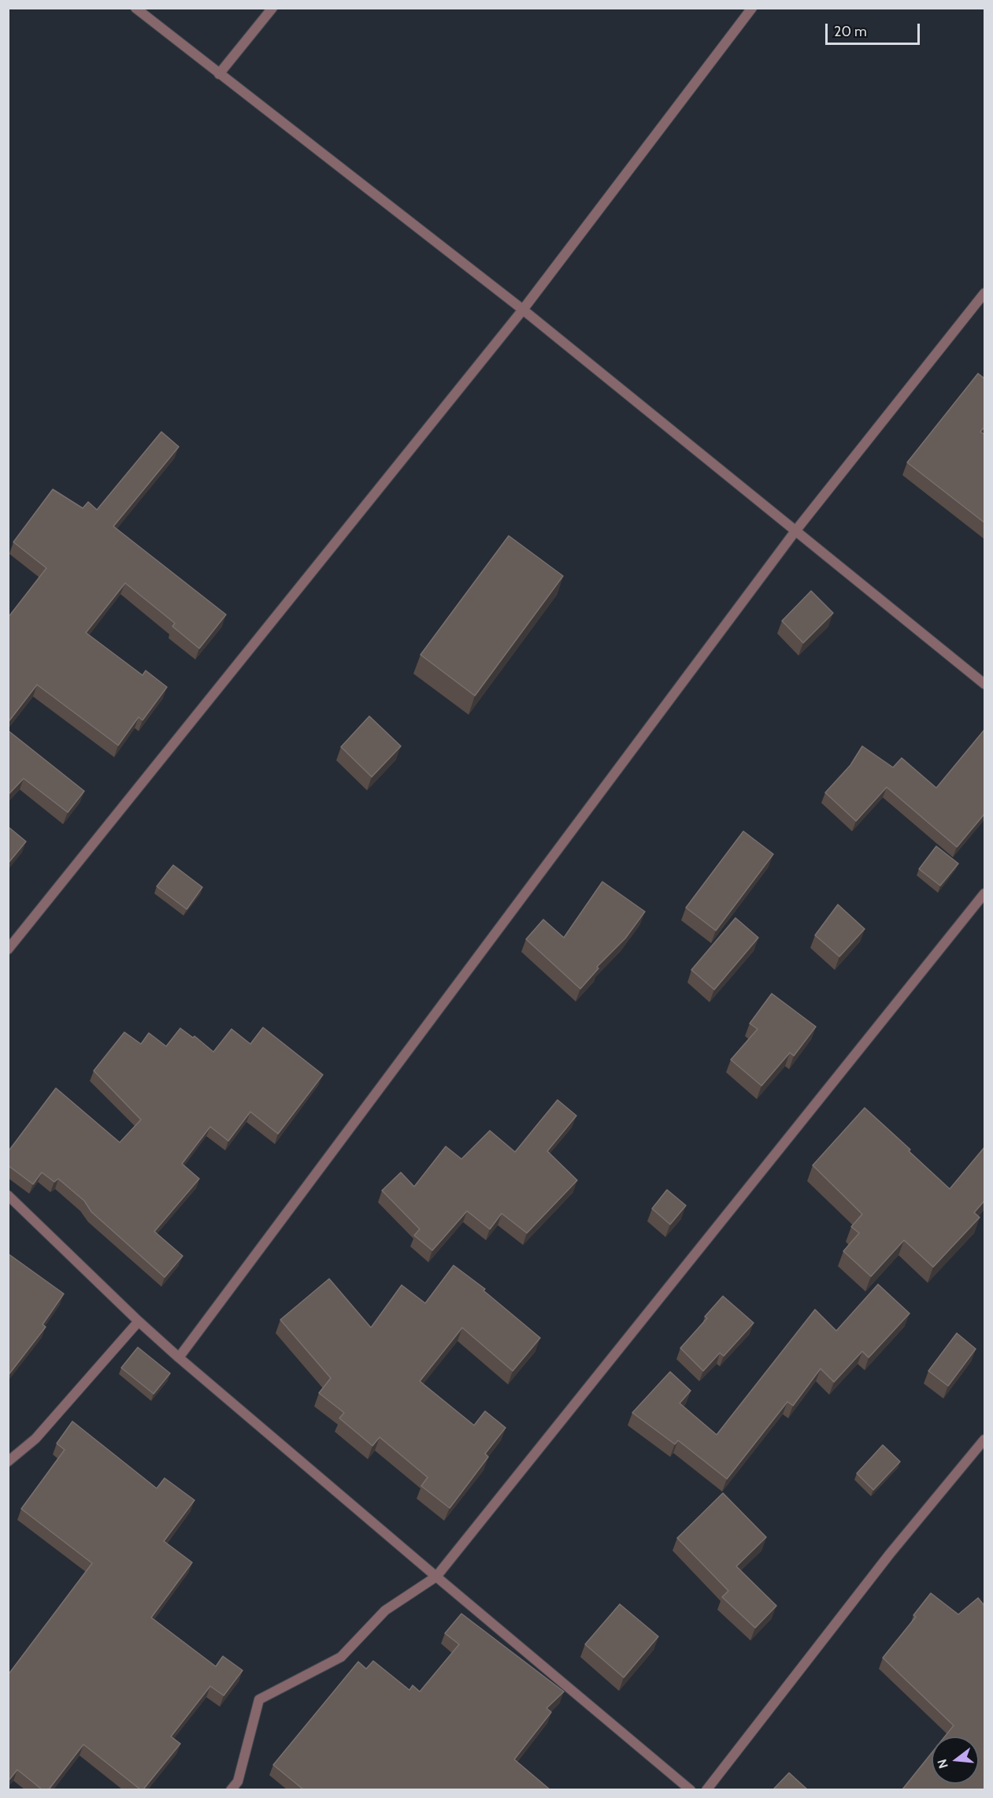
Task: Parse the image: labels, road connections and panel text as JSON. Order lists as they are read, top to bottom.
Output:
{
  "scale_bar": "20 m",
  "north": "left"
}
